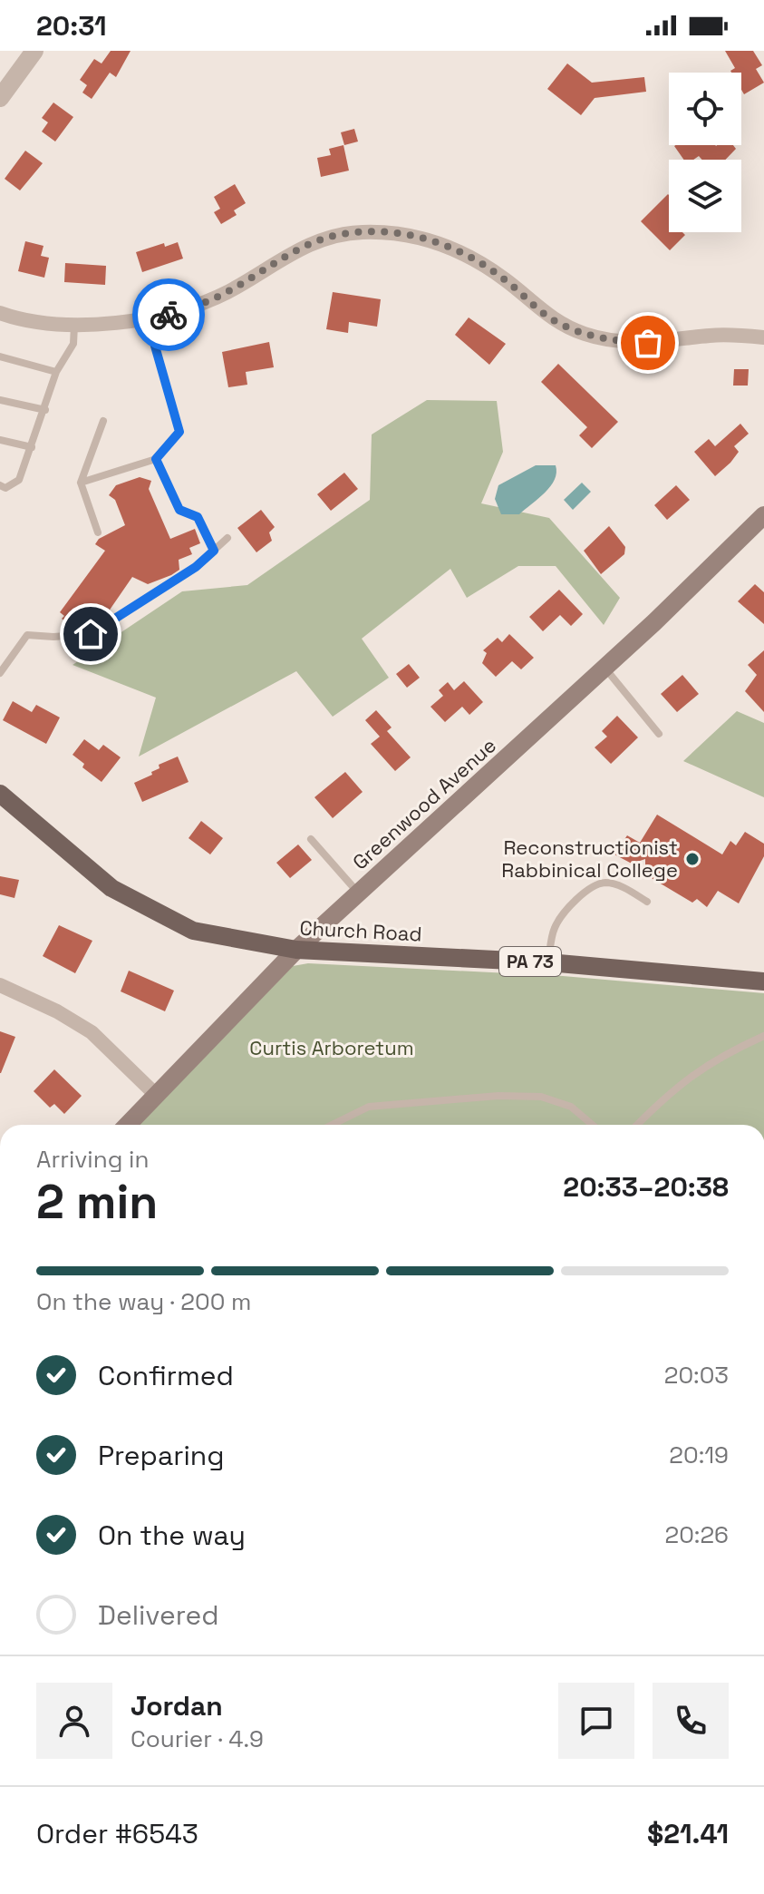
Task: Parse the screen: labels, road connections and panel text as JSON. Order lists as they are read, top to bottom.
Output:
{
  "streets": {
    "main road": ["Greenwood Avenue", "Church Road", "PA 73"]
  },
  "crossings": [
    ["Greenwood Avenue", "Church Road"]
  ],
  "parks": ["Curtis Arboretum"],
  "places": ["Reconstructionist Rabbinical College"],
  "page": {
    "status": "20:31",
    "heading": ["2 min", "Arriving in", "20:33–20:38"],
    "panel": [
      "Jordan",
      "Courier · 4.9",
      "Order #6543",
      "$21.41"
    ],
    "bar": "On the way · 200 m",
    "list": [
      ["Confirmed", "20:03"],
      ["Preparing", "20:19"],
      ["On the way", "20:26"],
      "Delivered"
    ]
  }
}
